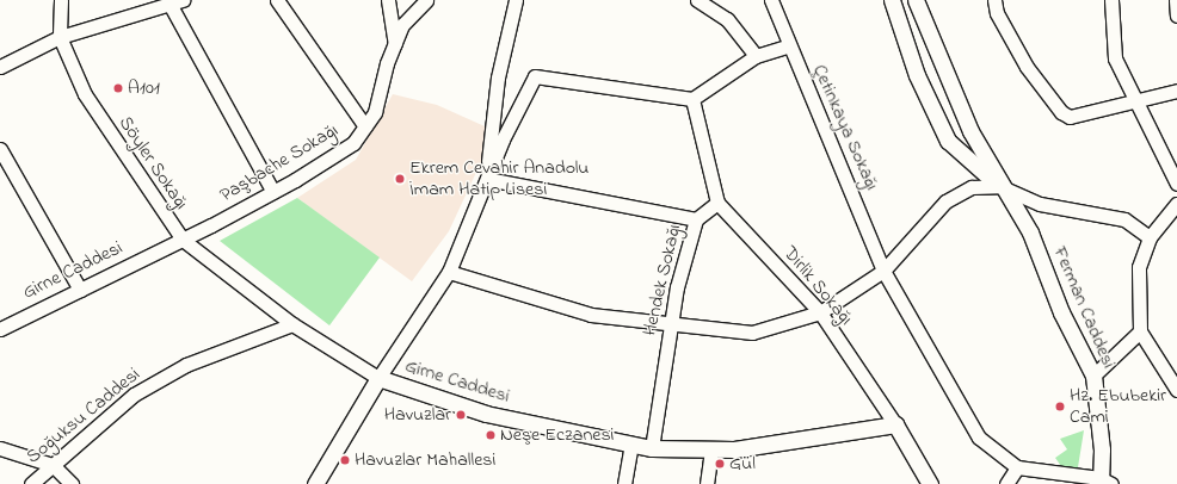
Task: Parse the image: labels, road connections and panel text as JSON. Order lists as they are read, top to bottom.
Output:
{
  "streets": {
    "street": [
      "Çetinkaya Sokağı",
      "Söyler Sokağı",
      "Paşbache Sokağı",
      "Girne Caddesi",
      "Hendek Sokağı",
      "Dirlik Sokağı",
      "Ferman Caddesi",
      "Soğuksu Caddesi"
    ]
  },
  "crossings": [
    ["Söyler Sokağı", "Paşbache Sokağı"],
    ["Söyler Sokağı", "Girne Caddesi"],
    ["Paşbache Sokağı", "Girne Caddesi"],
    ["Girne Caddesi", "Hendek Sokağı"],
    ["Girne Caddesi", "Dirlik Sokağı"],
    ["Girne Caddesi", "Soğuksu Caddesi"],
    ["Hendek Sokağı", "Dirlik Sokağı"]
  ],
  "places": [
    "A101",
    "Ekrem Cevahir Anadolu İmam Hatip Lisesi",
    "Hz. Ebubekir Cami",
    "Havuzlar",
    "Neşe Eczanesi",
    "Havuzlar Mahallesi",
    "Gül"
  ]
}
